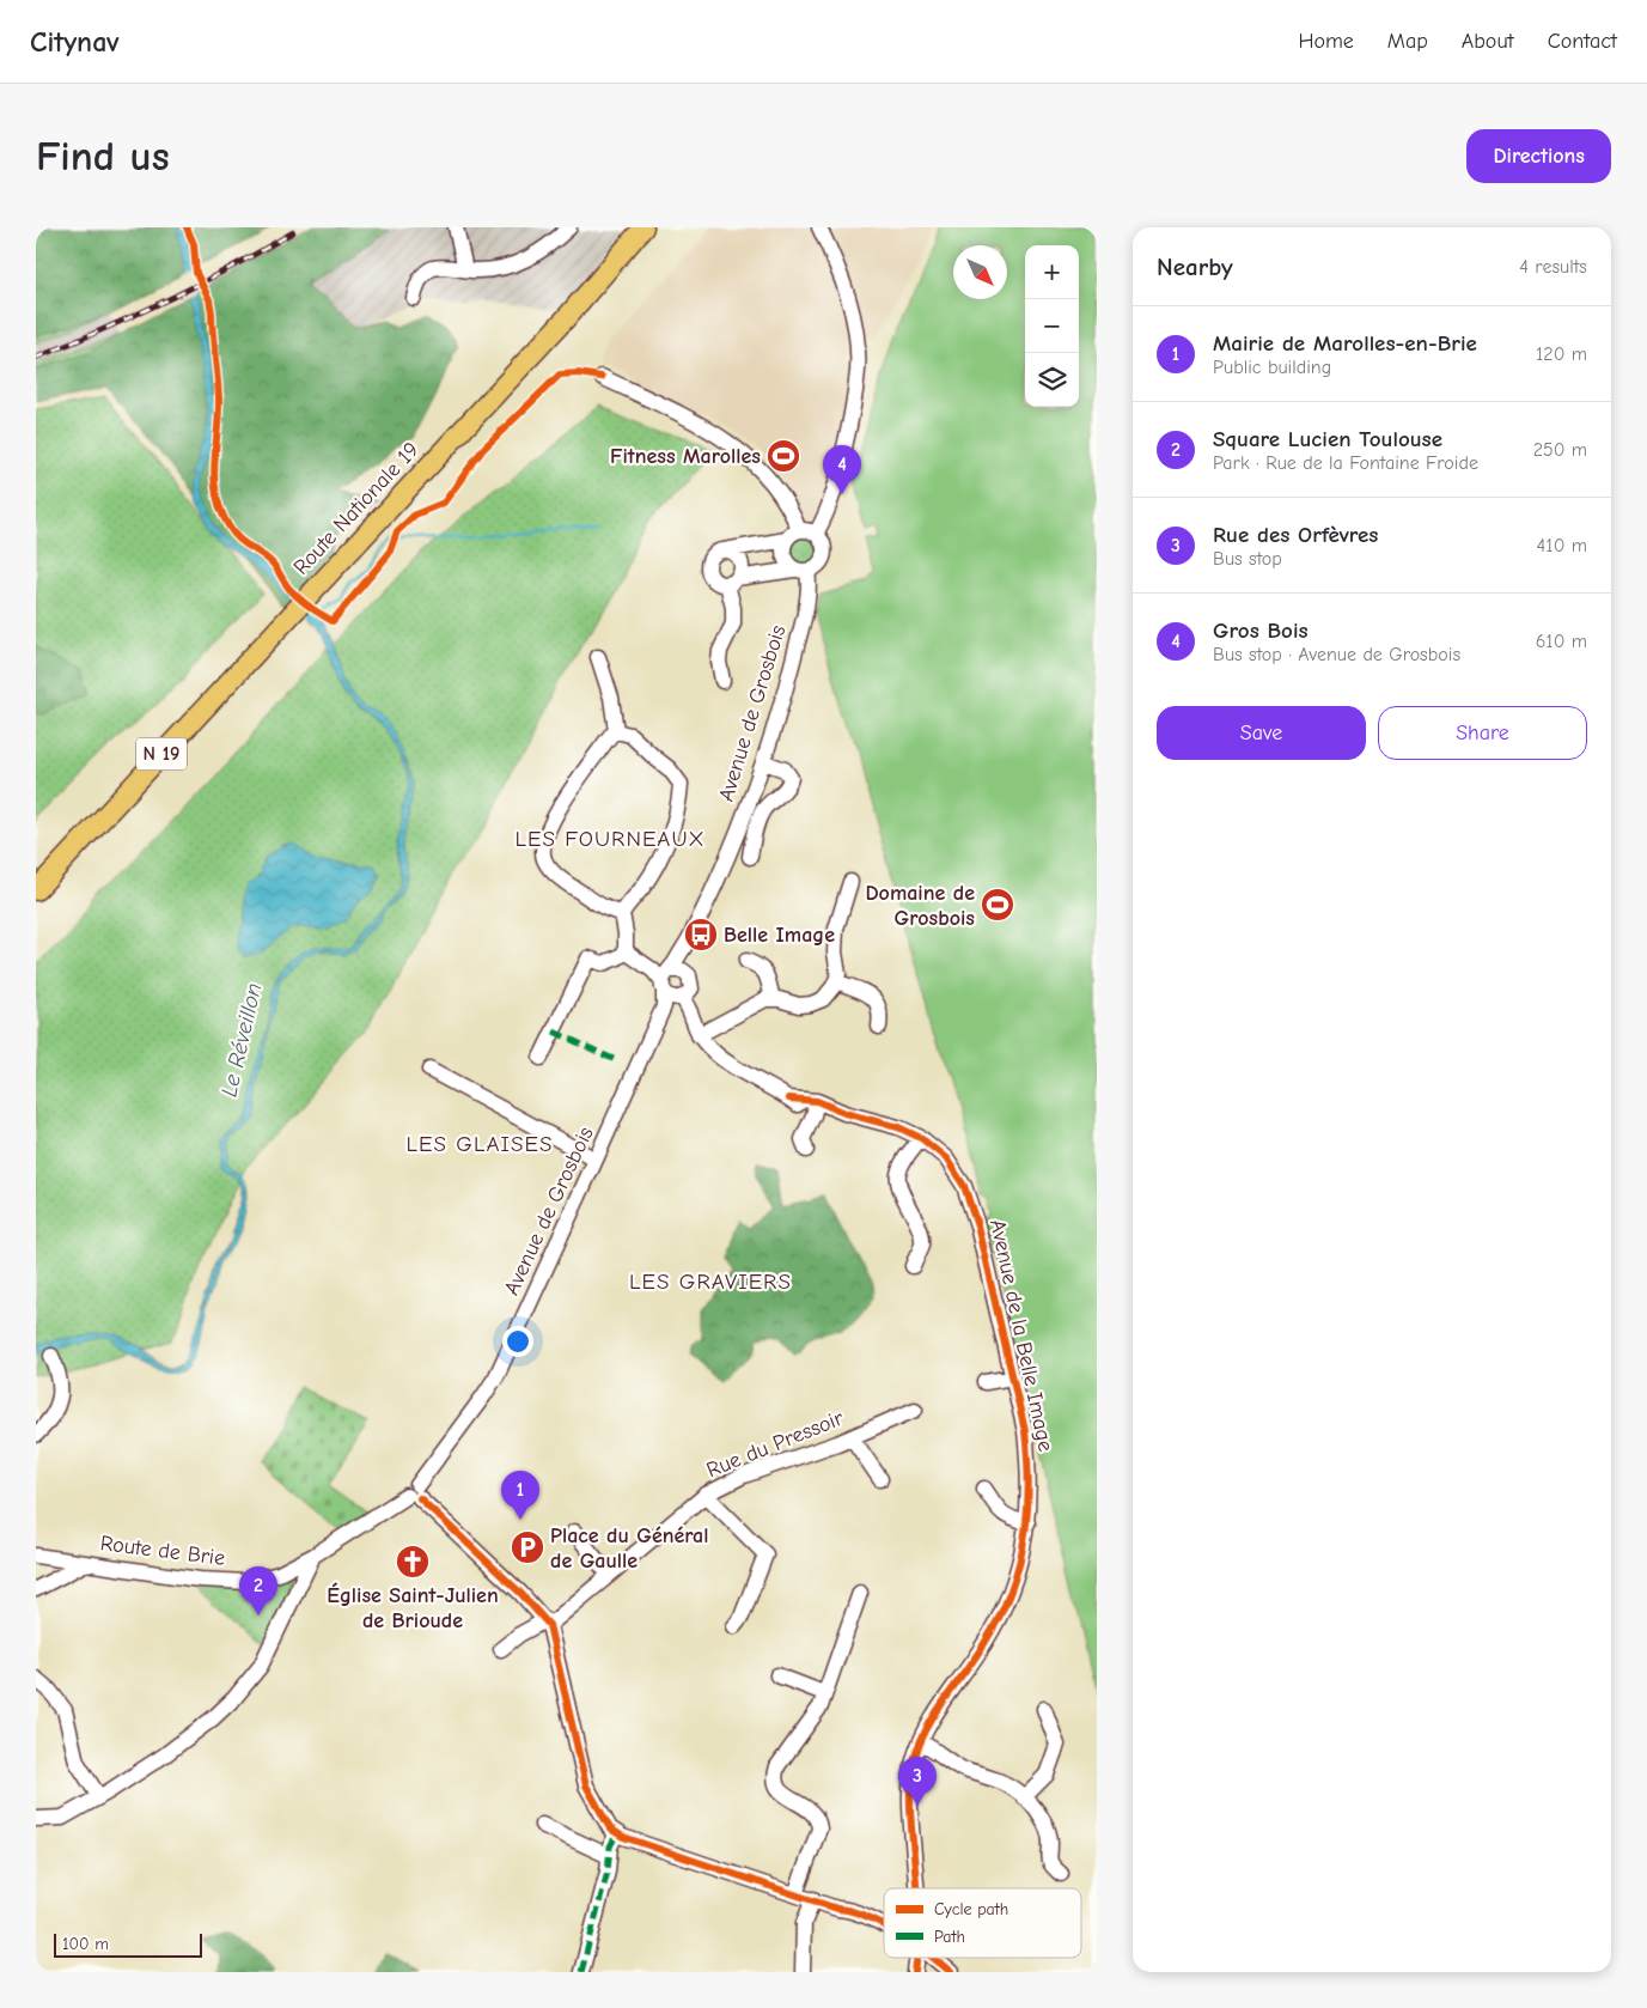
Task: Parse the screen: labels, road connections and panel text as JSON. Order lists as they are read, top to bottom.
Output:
{
  "streets": {
    "main road": ["Route Nationale 19", "N 19"],
    "street": [
      "Avenue de Grosbois",
      "Avenue de la Belle Image",
      "Rue du Pressoir",
      "Route de Brie"
    ]
  },
  "crossings": [
    ["Avenue de Grosbois", "Avenue de la Belle Image"],
    ["Avenue de Grosbois", "Route de Brie"]
  ],
  "districts": ["LES FOURNEAUX", "LES GLAISES", "LES GRAVIERS"],
  "water": ["Le Réveillon"],
  "places": {
    "sports": ["Fitness Marolles", "Domaine de Grosbois"],
    "bus stop": ["Belle Image"],
    "parking": ["Place du Général de Gaulle"],
    "church": ["Église Saint-Julien de Brioude"]
  },
  "legend": ["Cycle path", "Path"],
  "scale_bar": "100 m",
  "north": "bottom right",
  "page": {
    "header": "Citynav",
    "nav": [
      "Home",
      "Map",
      "About",
      "Contact"
    ],
    "buttons": [
      "Directions",
      ["Save", "Share"]
    ],
    "title": "Find us",
    "heading": ["Nearby", "4 results"],
    "map_buttons": ["+", "−"],
    "list": [
      {
        "mark": "1",
        "name": "Mairie de Marolles-en-Brie",
        "note": "Public building",
        "value": "120 m"
      },
      {
        "mark": "2",
        "name": "Square Lucien Toulouse",
        "note": "Park · Rue de la Fontaine Froide",
        "value": "250 m"
      },
      {
        "mark": "3",
        "name": "Rue des Orfèvres",
        "note": "Bus stop",
        "value": "410 m"
      },
      {
        "mark": "4",
        "name": "Gros Bois",
        "note": "Bus stop · Avenue de Grosbois",
        "value": "610 m"
      }
    ],
    "pins": [
      "4",
      "1",
      "2",
      "3"
    ],
    "scale": "100 m"
  }
}
